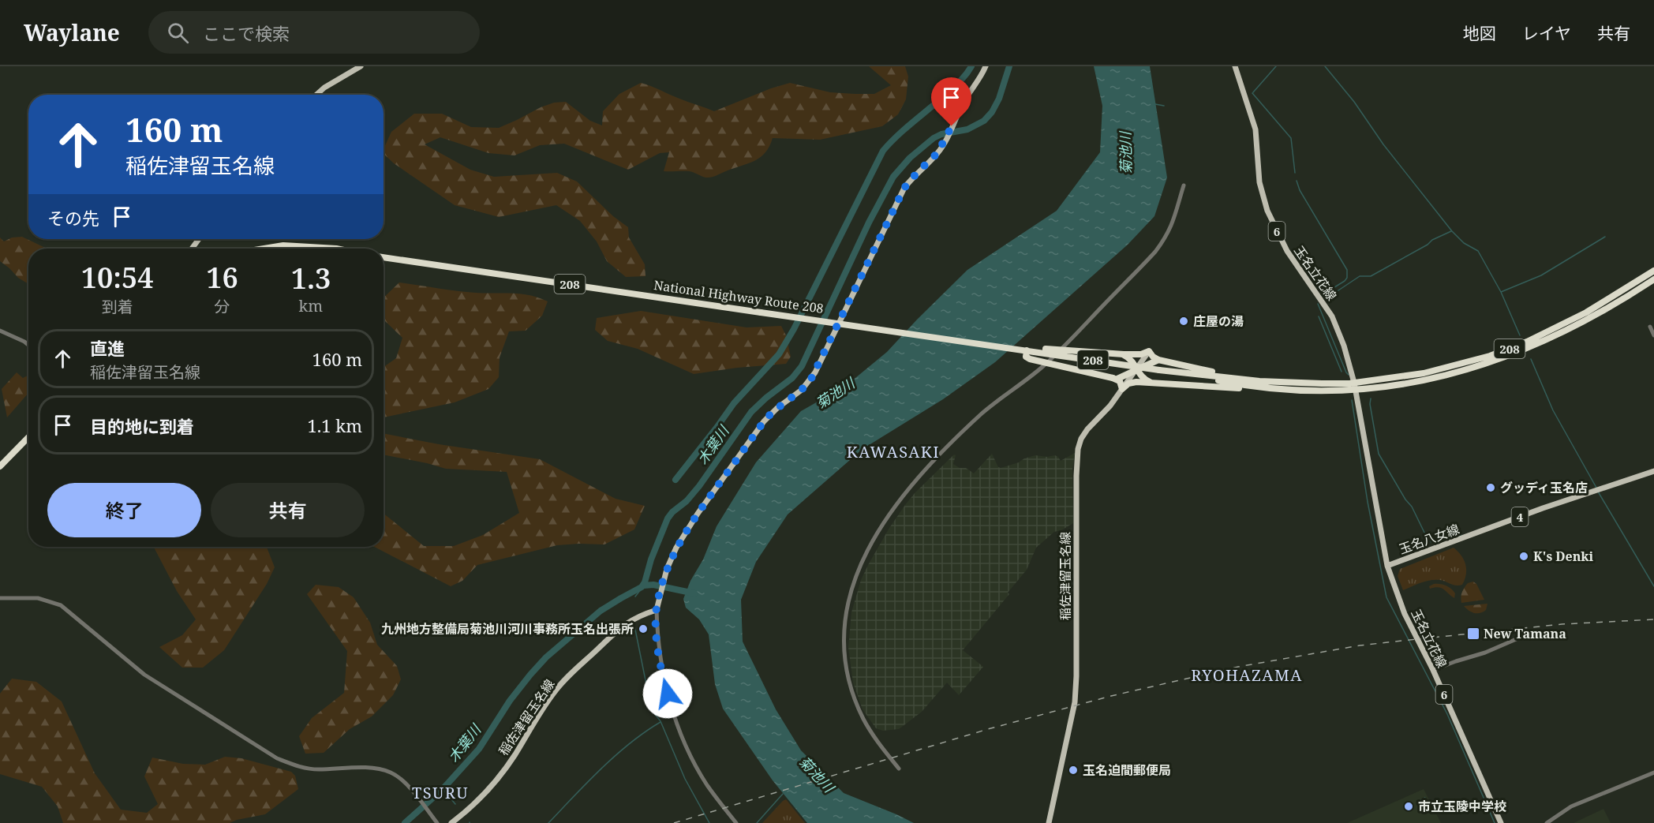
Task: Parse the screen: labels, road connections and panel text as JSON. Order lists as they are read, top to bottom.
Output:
{
  "streets": {
    "highway": ["208", "National Highway Route 208"],
    "main road": [
      "6",
      "玉名立花線",
      "4",
      "玉名八女線",
      "稲佐津留玉名線"
    ]
  },
  "crossings": [
    ["玉名立花線", "National Highway Route 208"],
    ["玉名立花線", "玉名八女線"],
    ["National Highway Route 208", "玉名八女線"]
  ],
  "districts": ["KAWASAKI", "RYOHAZAMA", "TSURU"],
  "water": ["菊池川", "木葉川"],
  "places": {
    "other": [
      "庄屋の湯",
      "グッディ玉名店",
      "K's Denki",
      "九州地方整備局菊池川河川事務所玉名出張所",
      "玉名迫間郵便局",
      "市立玉陵中学校"
    ],
    "transit": ["New Tamana"]
  },
  "page": {
    "header": "Waylane",
    "search": "ここで検索",
    "nav": ["地図", "レイヤ", "共有"],
    "turn": ["160 m", "稲佐津留玉名線"],
    "then": "その先",
    "eta": [
      "10:54",
      "到着",
      "16",
      "分",
      "1.3",
      "km"
    ],
    "list": [
      {
        "name": "直進",
        "note": "稲佐津留玉名線",
        "value": "160 m"
      },
      {
        "name": "目的地に到着",
        "value": "1.1 km"
      }
    ],
    "buttons": ["終了", "共有"]
  }
}
